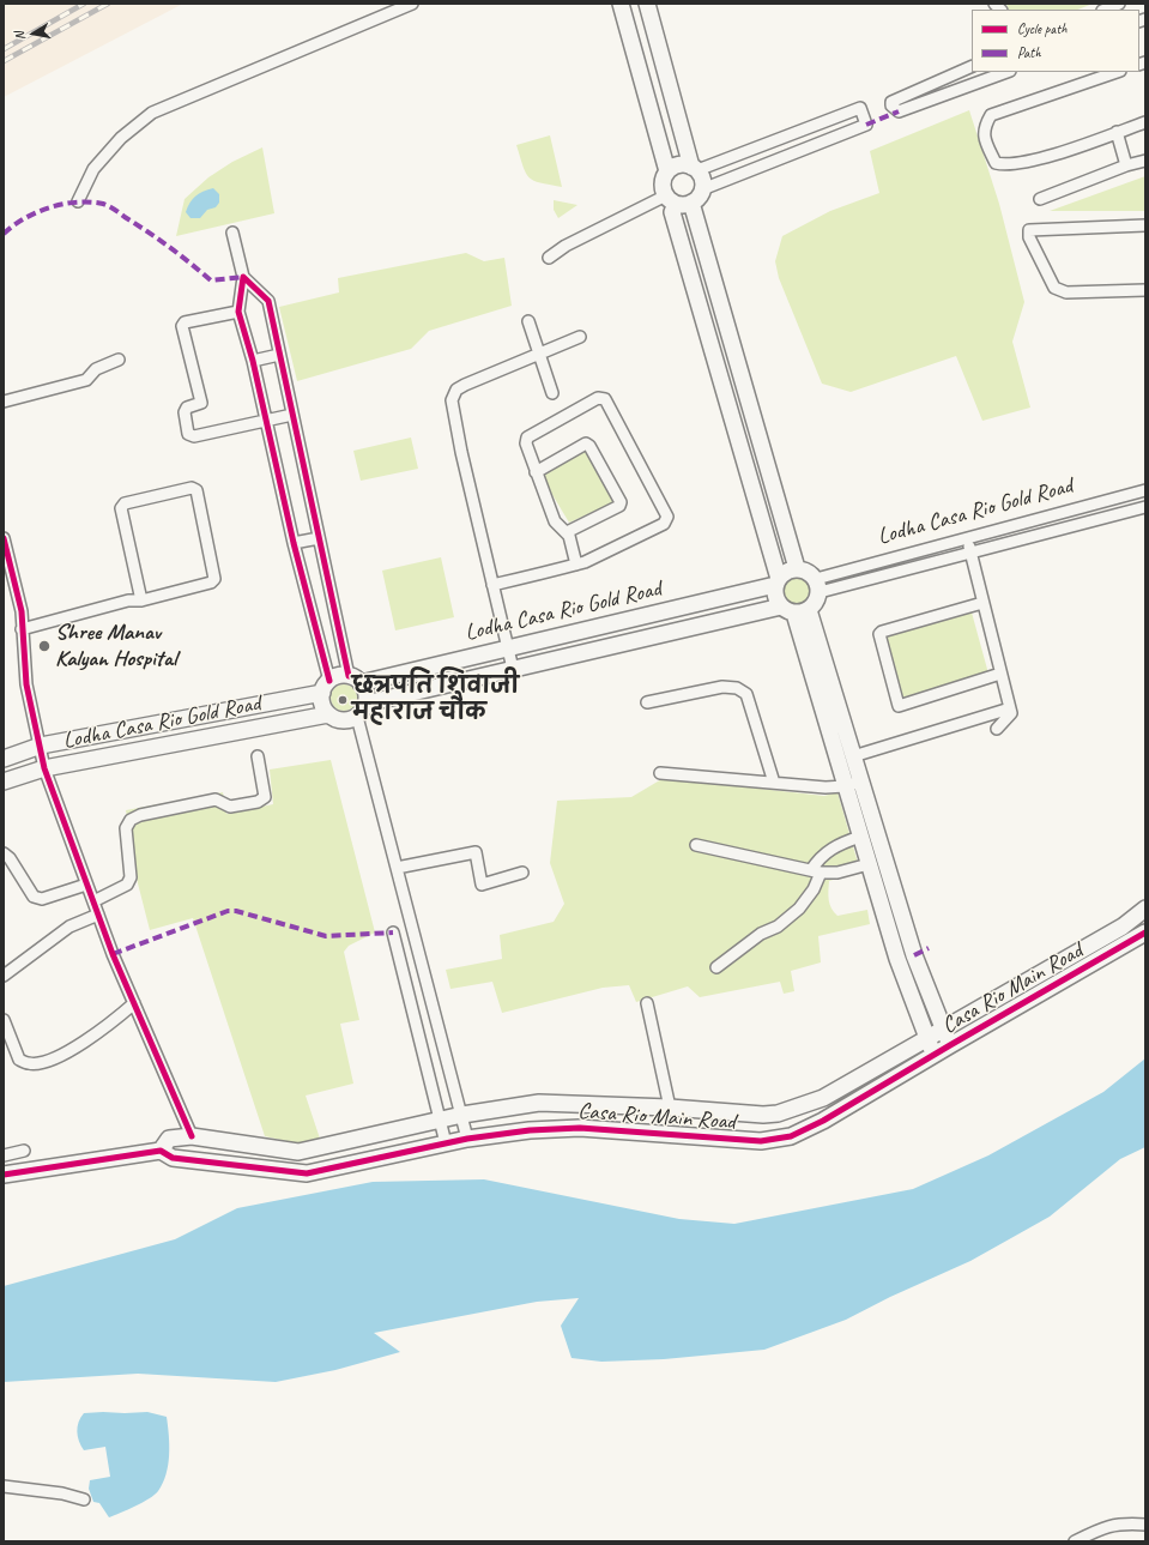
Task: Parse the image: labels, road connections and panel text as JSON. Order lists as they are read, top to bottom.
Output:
{
  "streets": {
    "street": ["Lodha Casa Rio Gold Road", "Casa Rio Main Road"]
  },
  "places": ["Shree Manav Kalyan Hospital", "छत्रपति शिवाजी महाराज चौक"],
  "legend": ["Cycle path", "Path"],
  "north": "left"
}
